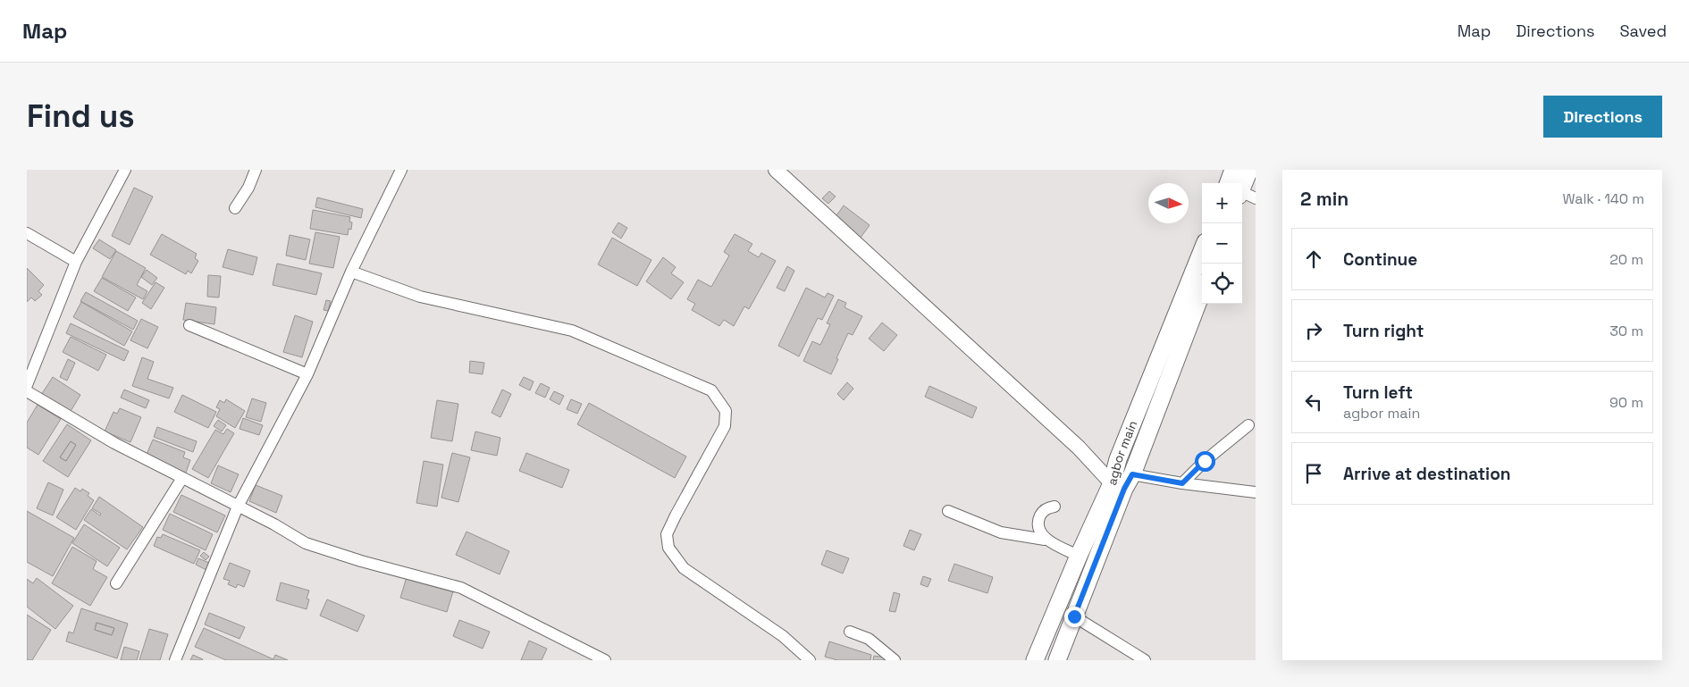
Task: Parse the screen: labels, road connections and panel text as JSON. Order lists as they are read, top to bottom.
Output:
{
  "streets": {
    "main road": ["agbor main"]
  },
  "north": "right",
  "page": {
    "header": "Map",
    "nav": ["Map", "Directions", "Saved"],
    "buttons": "Directions",
    "title": "Find us",
    "heading": ["2 min", "Walk · 140 m"],
    "map_buttons": ["+", "−"],
    "list": [
      ["Continue", "20 m"],
      ["Turn right", "30 m"],
      ["Turn left", "agbor main", "90 m"],
      "Arrive at destination"
    ]
  }
}
